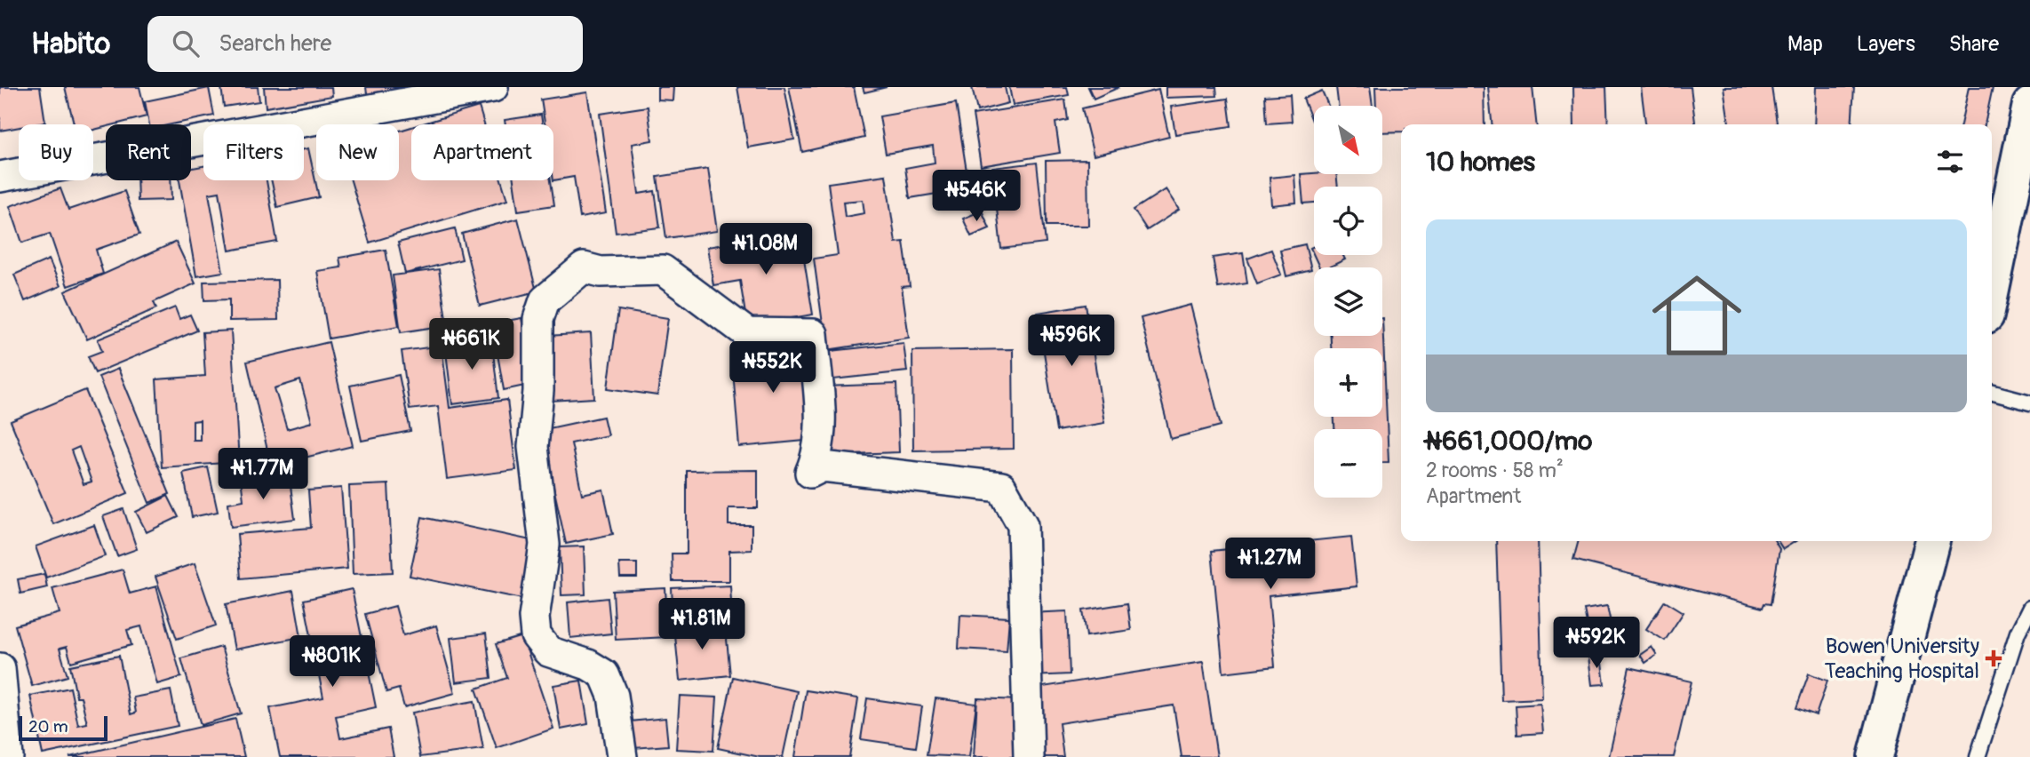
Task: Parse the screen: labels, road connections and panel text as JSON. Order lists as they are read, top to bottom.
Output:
{
  "places": {
    "health": ["Bowen University Teaching Hospital"]
  },
  "scale_bar": "20 m",
  "north": "bottom right",
  "page": {
    "header": "Habito",
    "search": "Search here",
    "nav": ["Map", "Layers", "Share"],
    "map_buttons": ["+", "−"],
    "chip": [
      "Buy",
      "Rent",
      "Filters",
      "New",
      "Apartment"
    ],
    "heading": "10 homes",
    "price": [
      "₦546K",
      "₦1.08M",
      "₦596K",
      "₦661K",
      "₦552K",
      "₦1.77M",
      "₦1.27M",
      "₦1.81M",
      "₦592K",
      "₦801K"
    ],
    "list": [
      {
        "name": "₦661,000/mo",
        "note": "2 rooms · 58 m² · Apartment"
      }
    ],
    "scale": "20 m"
  }
}
